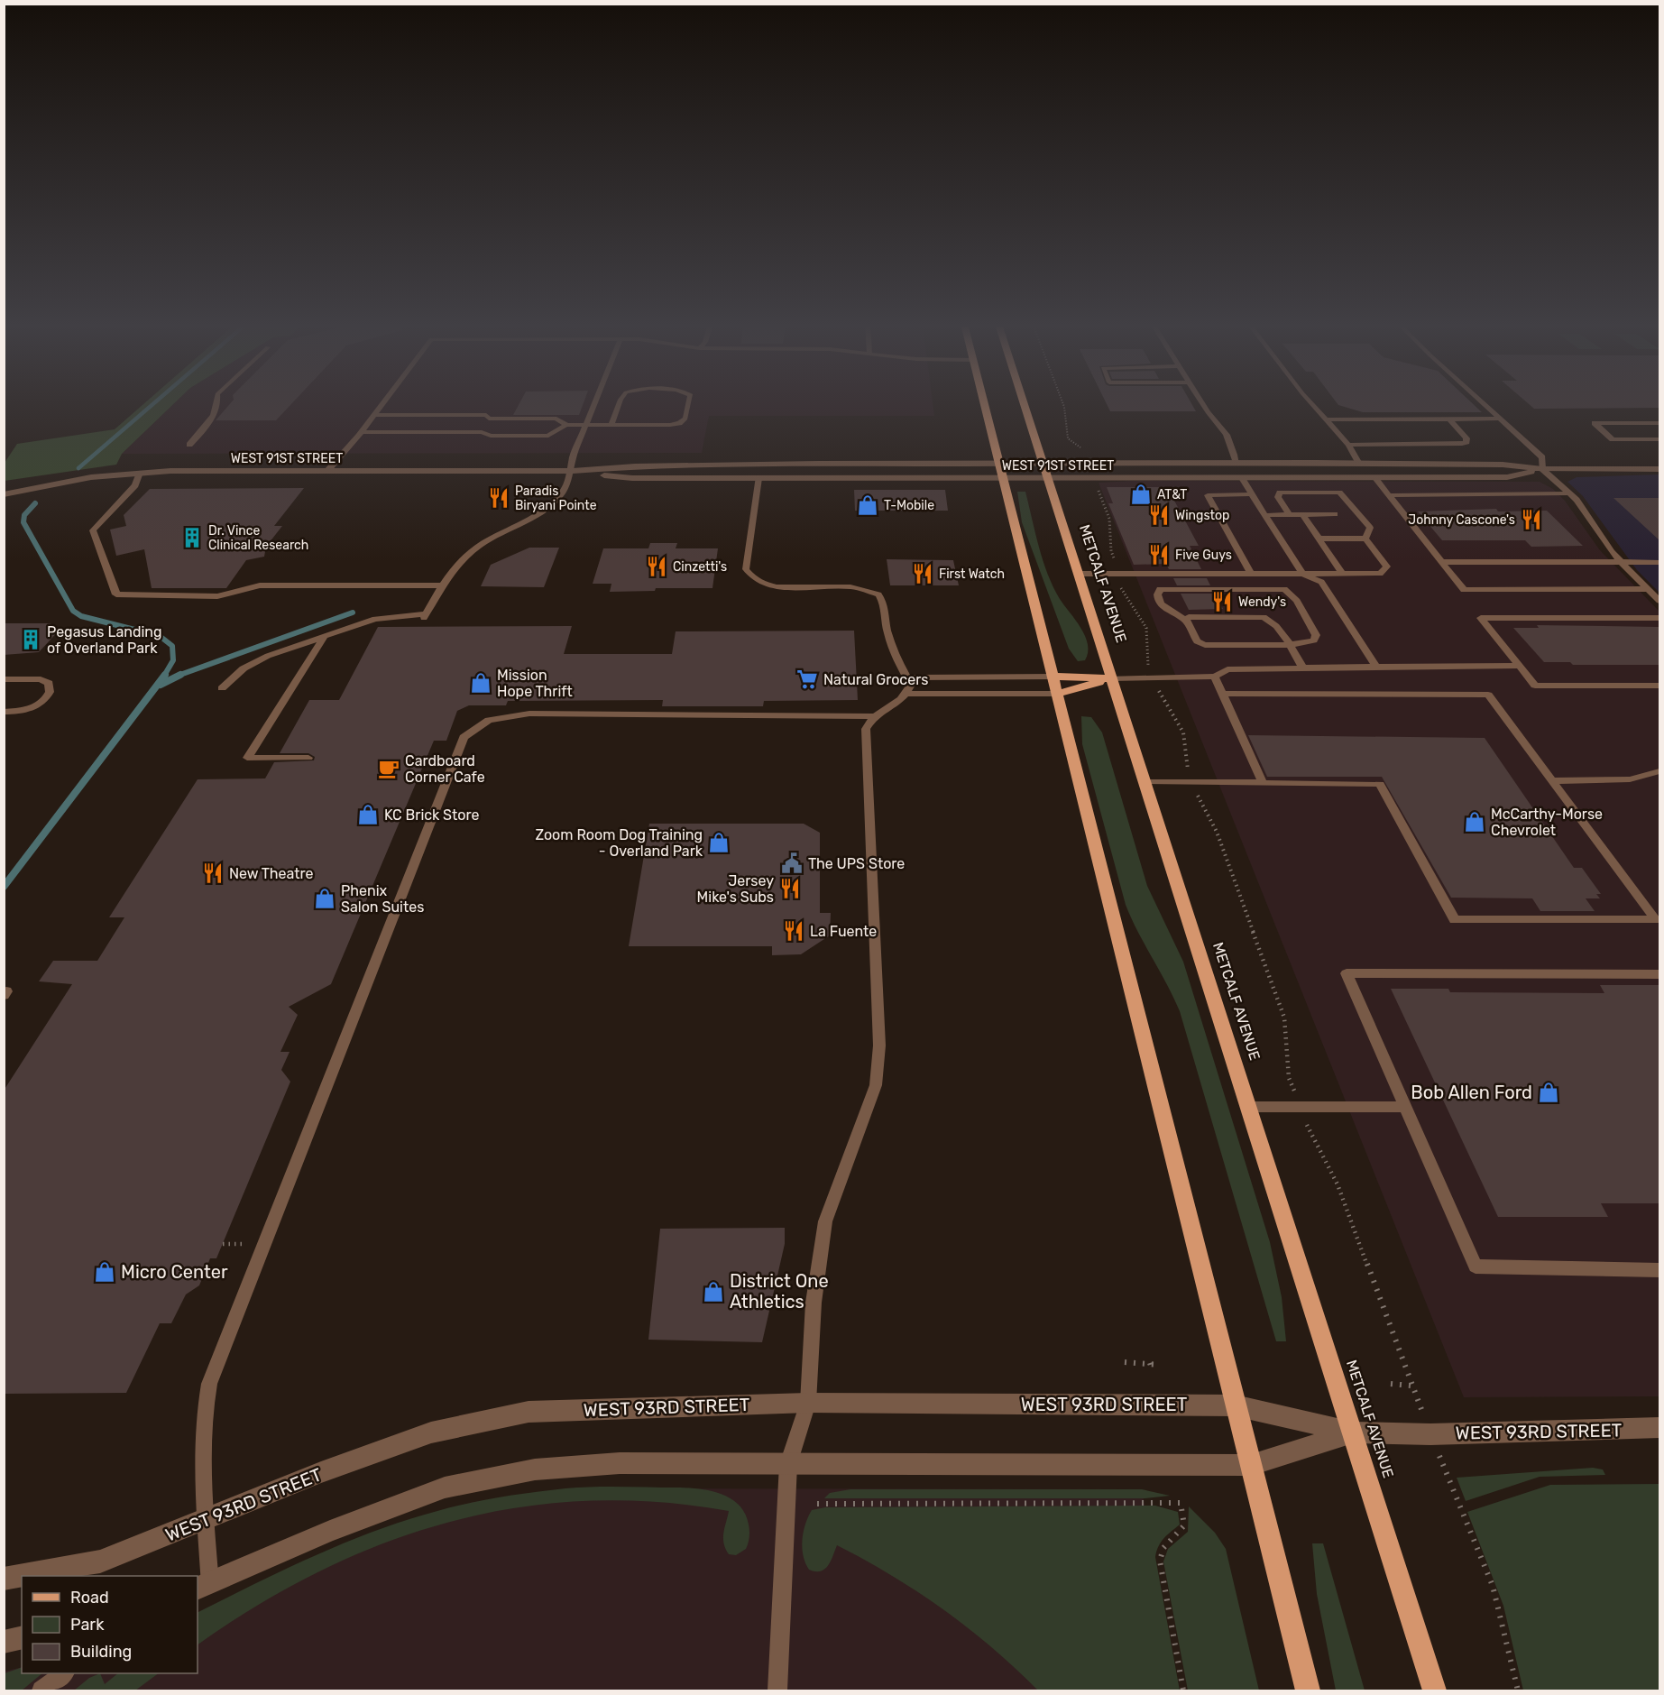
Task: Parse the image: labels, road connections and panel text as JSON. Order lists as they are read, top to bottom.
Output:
{
  "streets": {
    "main road": ["METCALF AVENUE"],
    "street": ["WEST 91ST STREET", "WEST 93RD STREET"]
  },
  "crossings": [
    ["WEST 91ST STREET", "METCALF AVENUE"],
    ["METCALF AVENUE", "WEST 93RD STREET"]
  ],
  "places": {
    "shop": [
      "AT&T",
      "T-Mobile",
      "Mission Hope Thrift",
      "KC Brick Store",
      "McCarthy-Morse Chevrolet",
      "Zoom Room Dog Training - Overland Park",
      "Phenix Salon Suites",
      "Bob Allen Ford",
      "Micro Center",
      "District One Athletics"
    ],
    "restaurant": [
      "Paradis Biryani Pointe",
      "Wingstop",
      "Johnny Cascone's",
      "Five Guys",
      "Cinzetti's",
      "First Watch",
      "Wendy's",
      "New Theatre",
      "Jersey Mike's Subs",
      "La Fuente"
    ],
    "building": ["Dr. Vince Clinical Research", "Pegasus Landing of Overland Park"],
    "supermarket": ["Natural Grocers"],
    "cafe": ["Cardboard Corner Cafe"],
    "public building": ["The UPS Store"]
  },
  "legend": ["Road", "Park", "Building"]
}
